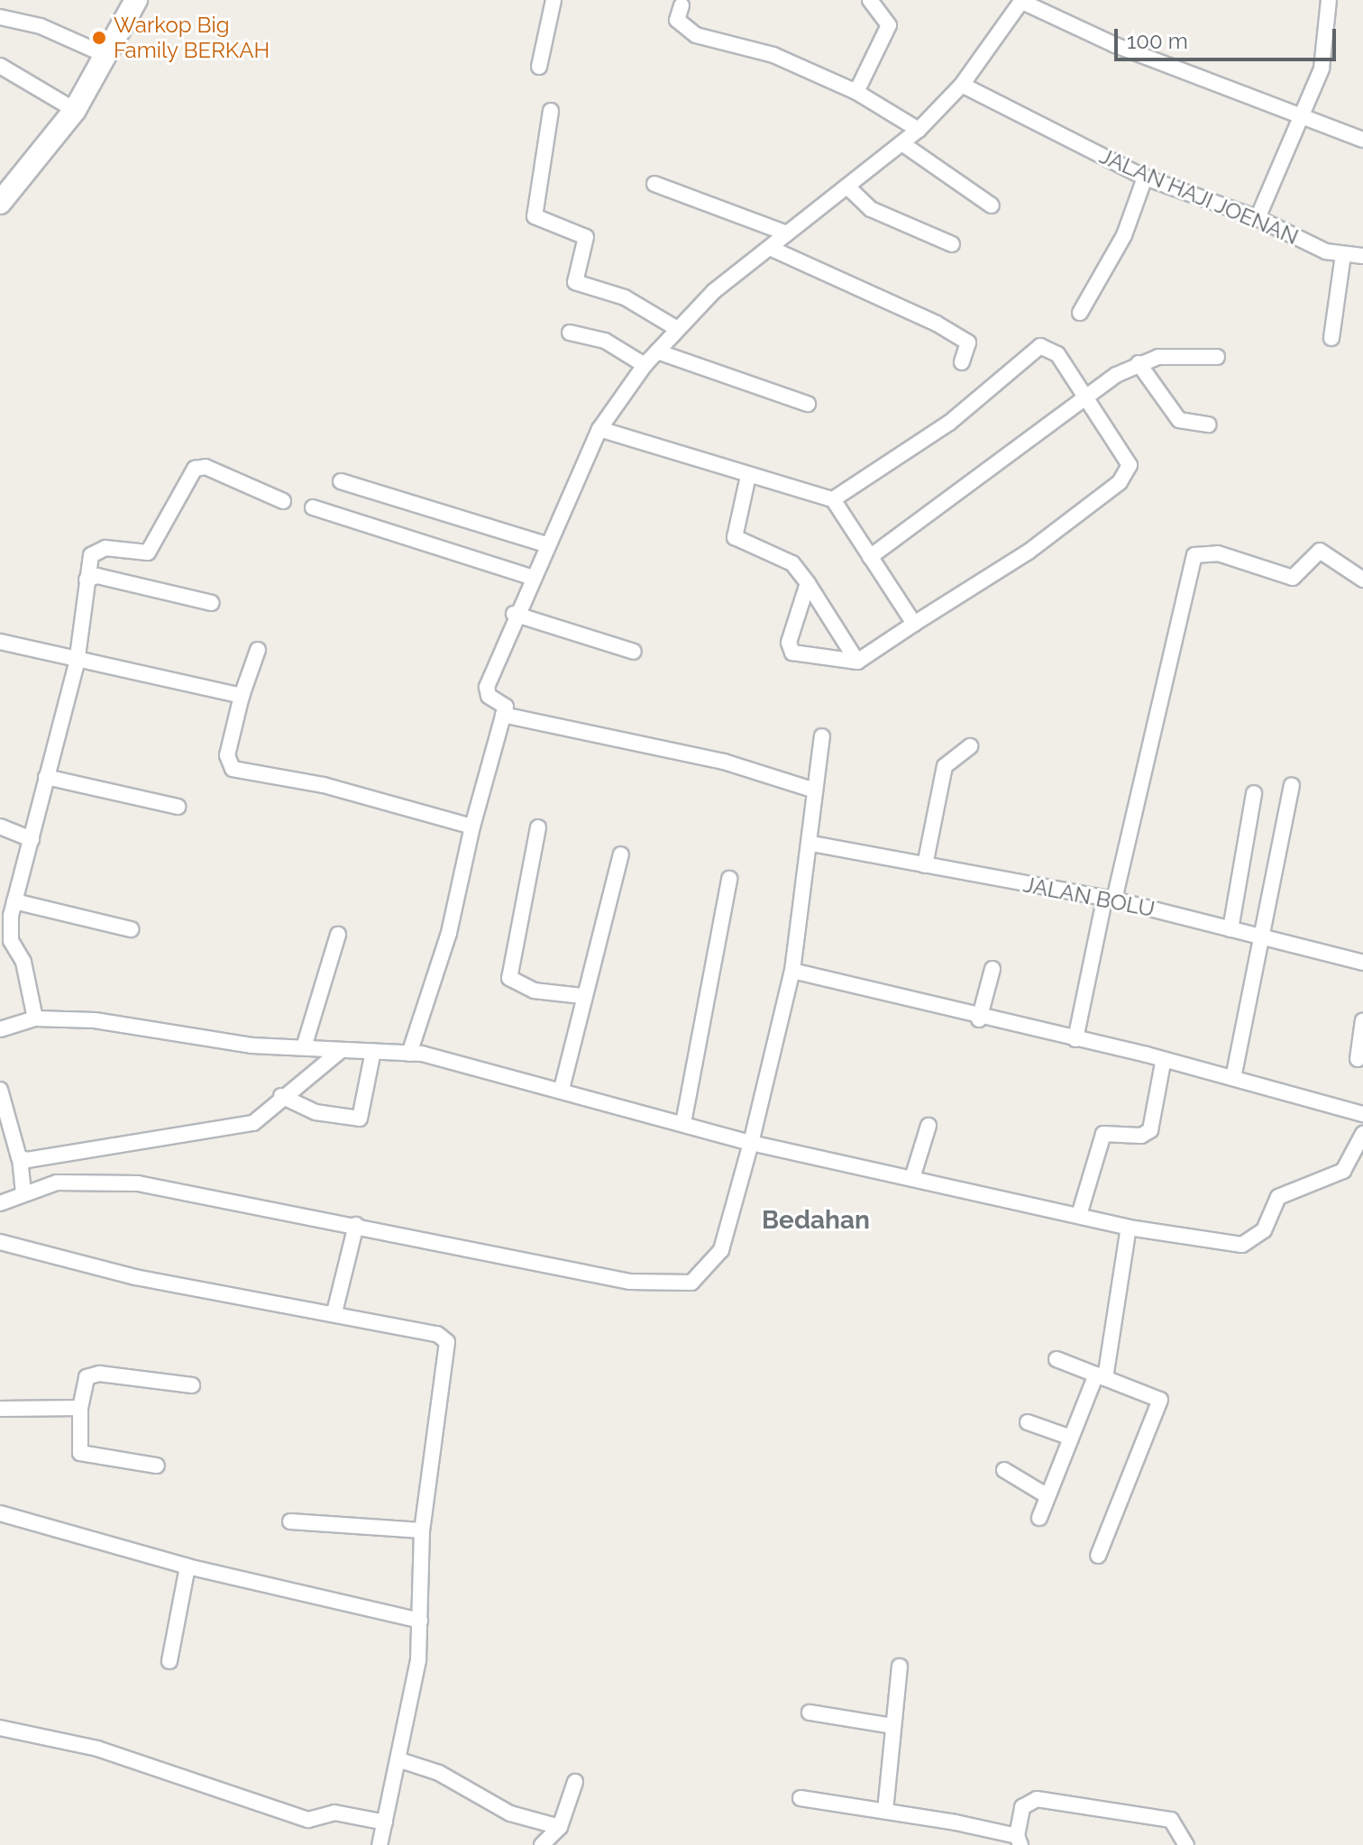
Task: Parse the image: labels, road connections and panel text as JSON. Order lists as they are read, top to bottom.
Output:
{
  "streets": {
    "street": ["JALAN HAJI JOENAN", "JALAN BOLU"]
  },
  "districts": ["Bedahan"],
  "places": ["Warkop Big Family BERKAH"],
  "scale_bar": "100 m"
}
